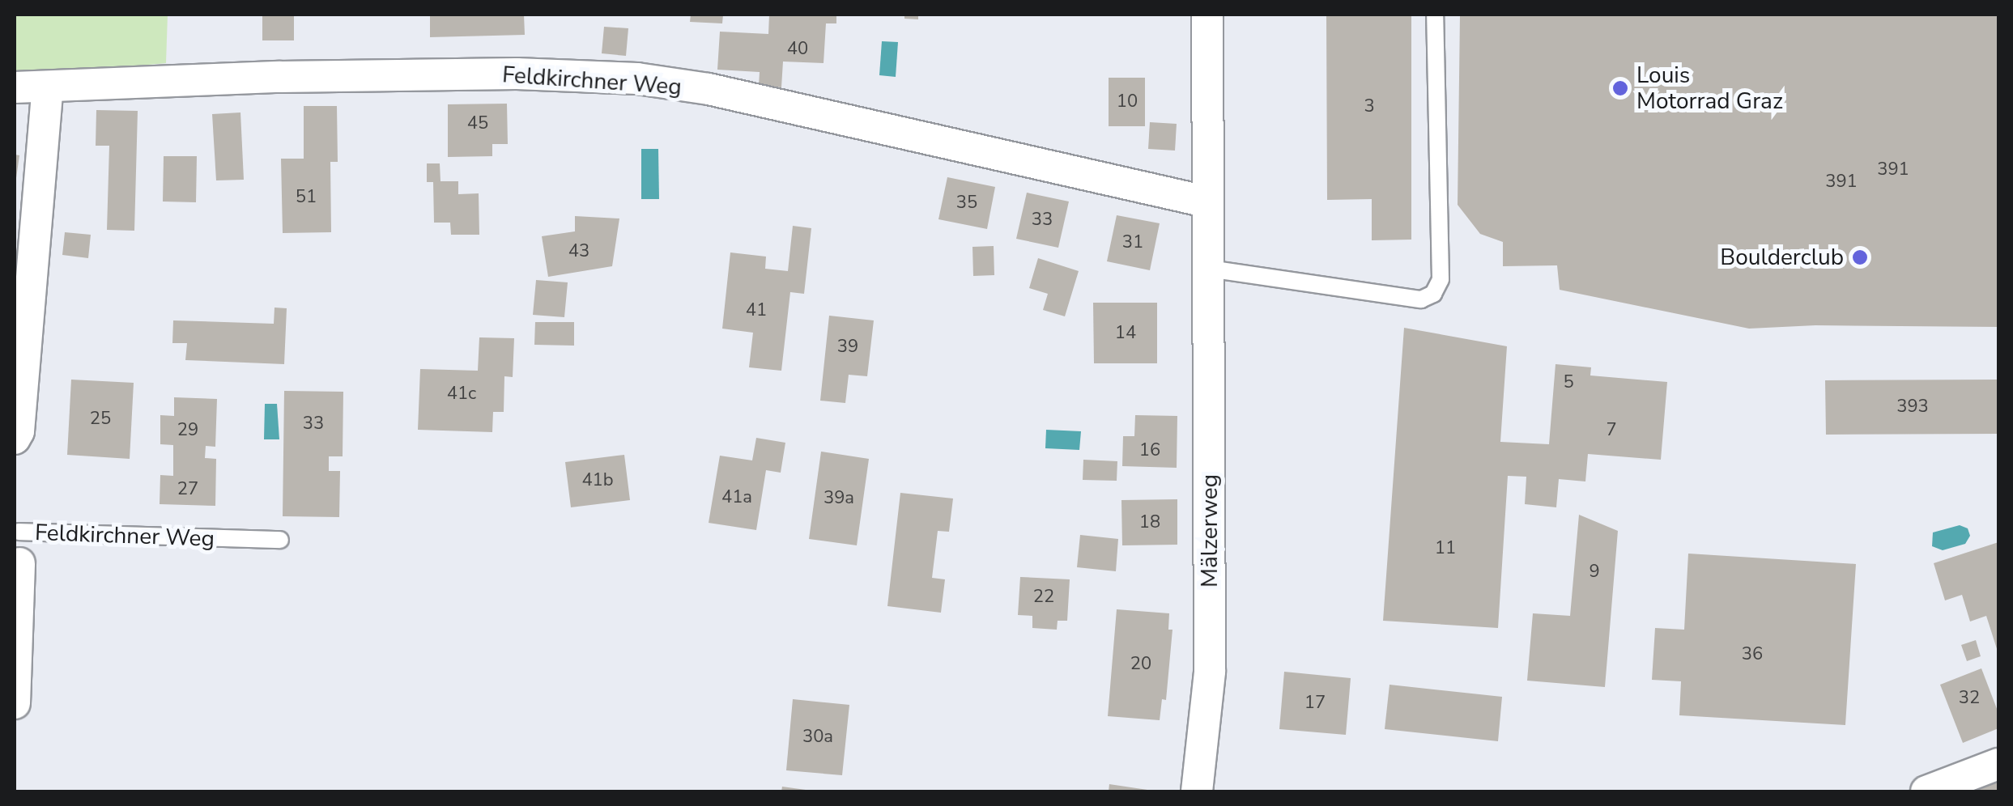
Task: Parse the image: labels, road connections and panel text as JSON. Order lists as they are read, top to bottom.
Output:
{
  "streets": {
    "street": ["Feldkirchner Weg", "Mälzerweg"]
  },
  "crossings": [
    ["Feldkirchner Weg", "Mälzerweg"]
  ],
  "places": ["Louis Motorrad Graz", "Boulderclub"],
  "house_numbers": [
    "40",
    "10",
    "3",
    "45",
    "391",
    "391",
    "51",
    "35",
    "33",
    "31",
    "43",
    "41",
    "14",
    "39",
    "5",
    "41c",
    "393",
    "25",
    "33",
    "29",
    "7",
    "16",
    "41b",
    "27",
    "41a",
    "39a",
    "18",
    "11",
    "9",
    "22",
    "36",
    "20",
    "32",
    "17",
    "30a"
  ]
}
